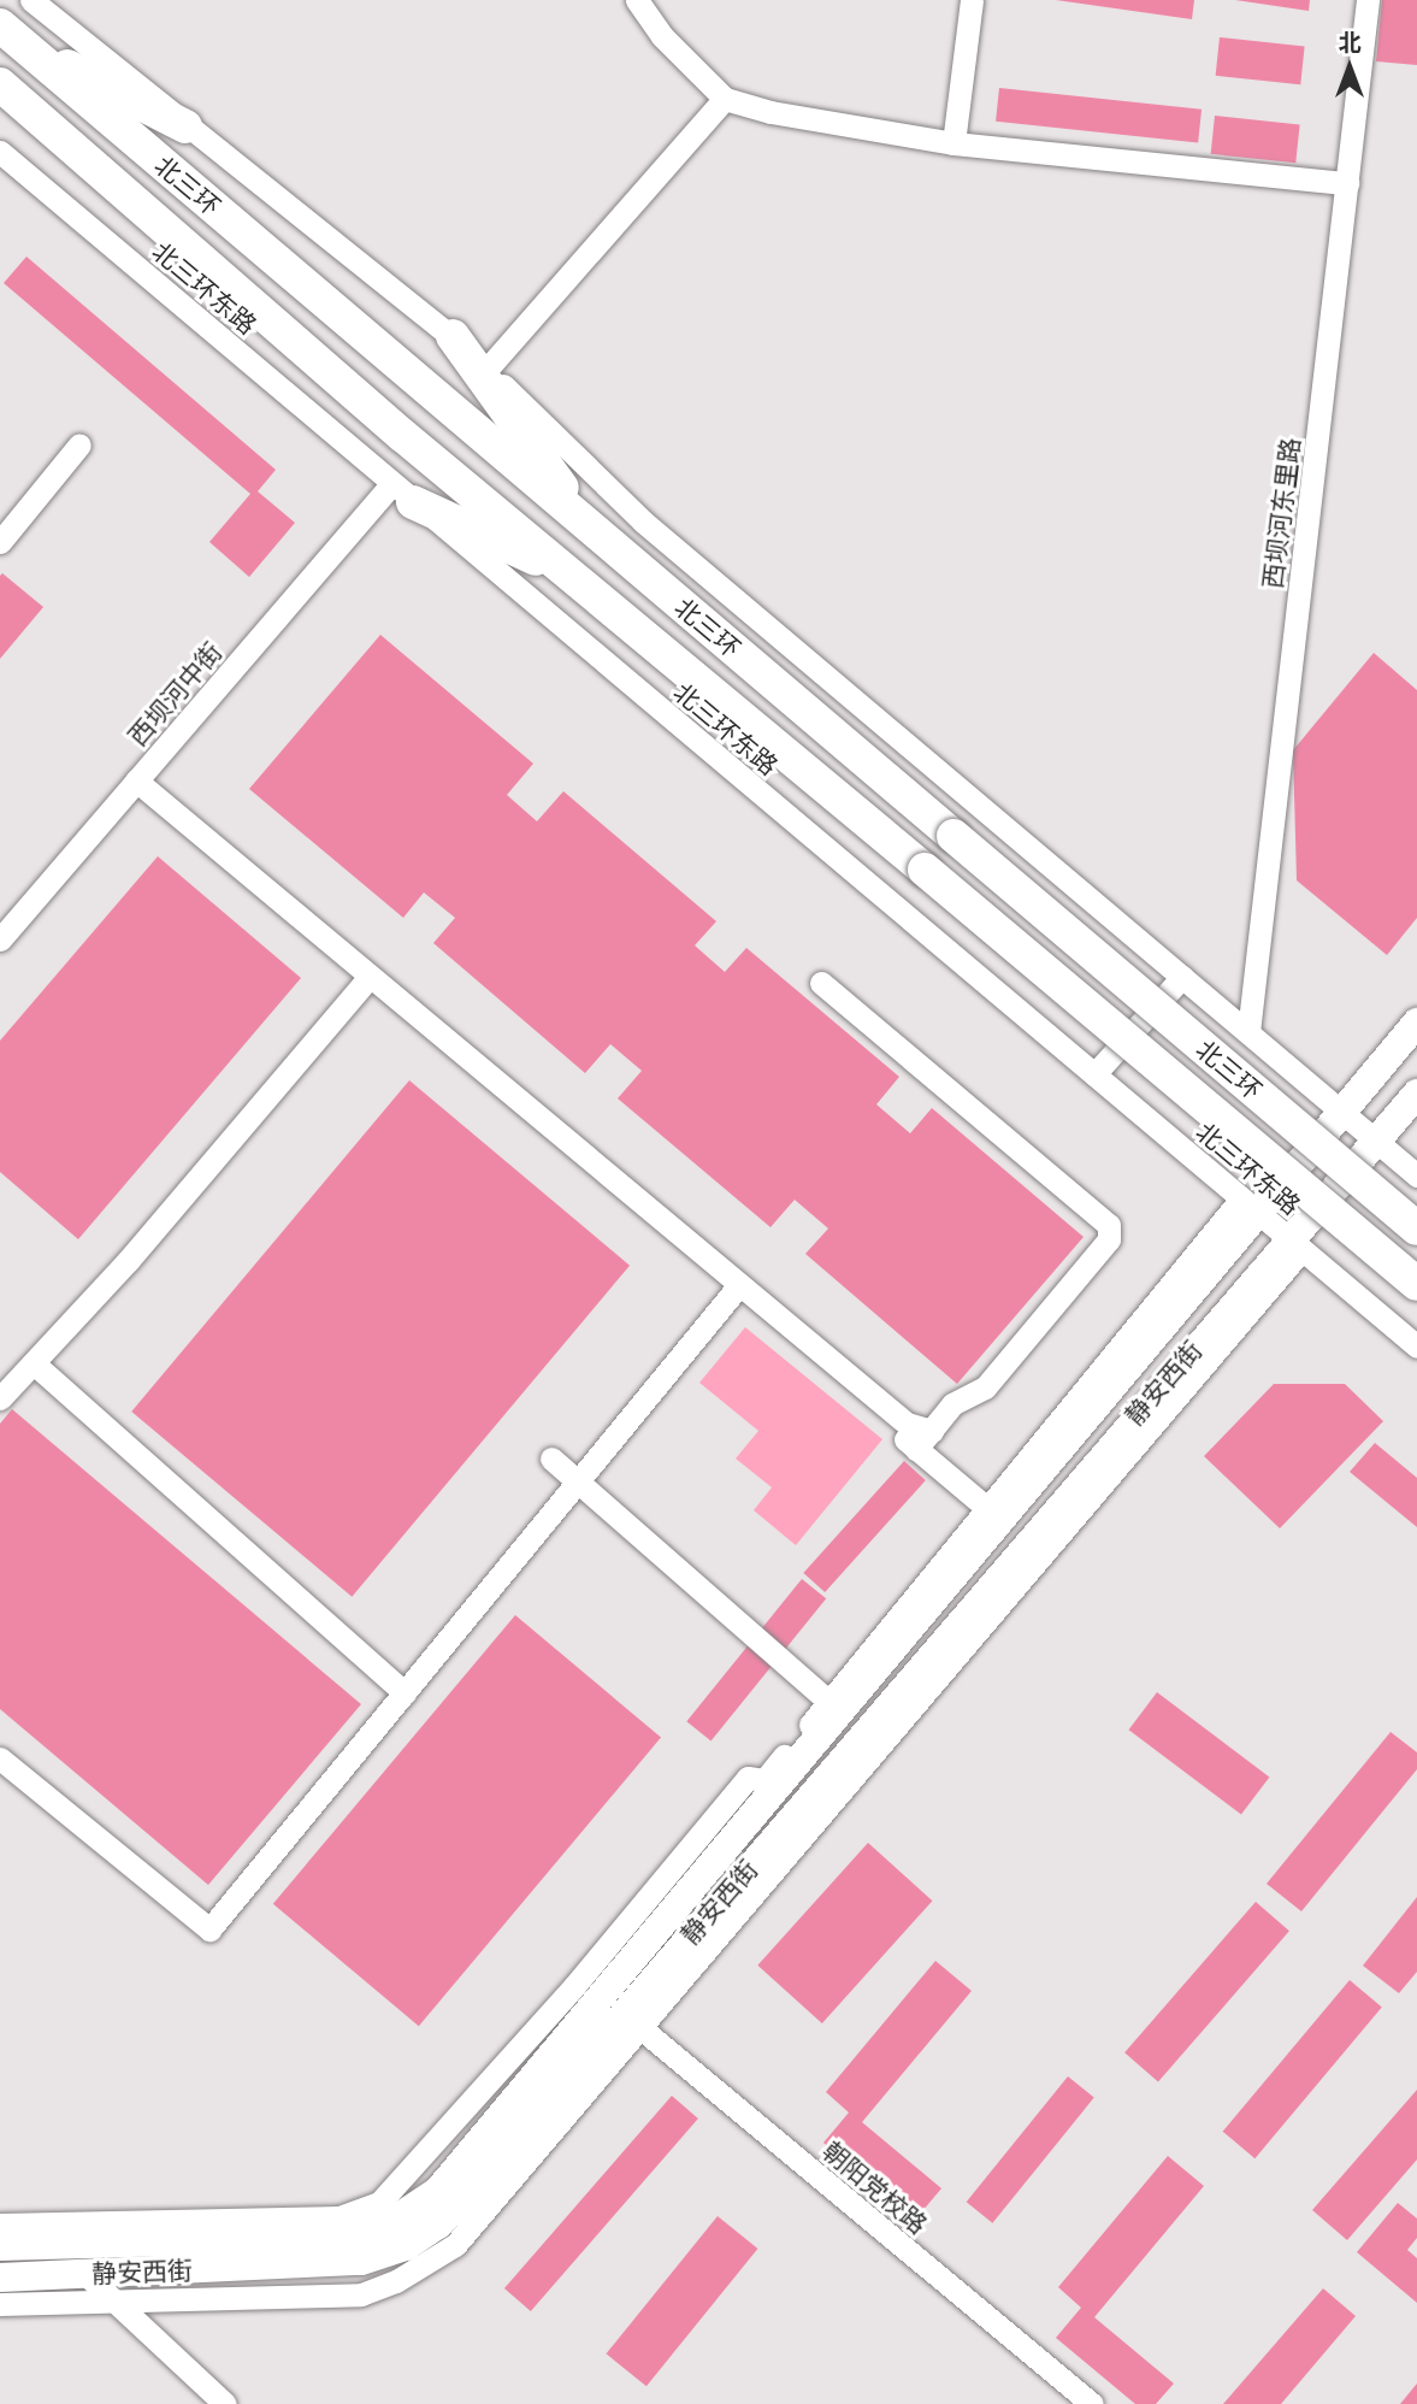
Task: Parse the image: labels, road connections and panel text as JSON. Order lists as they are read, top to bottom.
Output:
{
  "streets": {
    "highway": ["北三环"],
    "main road": ["静安西街"],
    "street": [
      "北三环东路",
      "西坝河东里路",
      "西坝河中街",
      "朝阳党校路"
    ]
  },
  "crossings": [
    ["北三环东路", "西坝河中街"],
    ["北三环东路", "静安西街"],
    ["静安西街", "朝阳党校路"]
  ],
  "north": "top"
}
